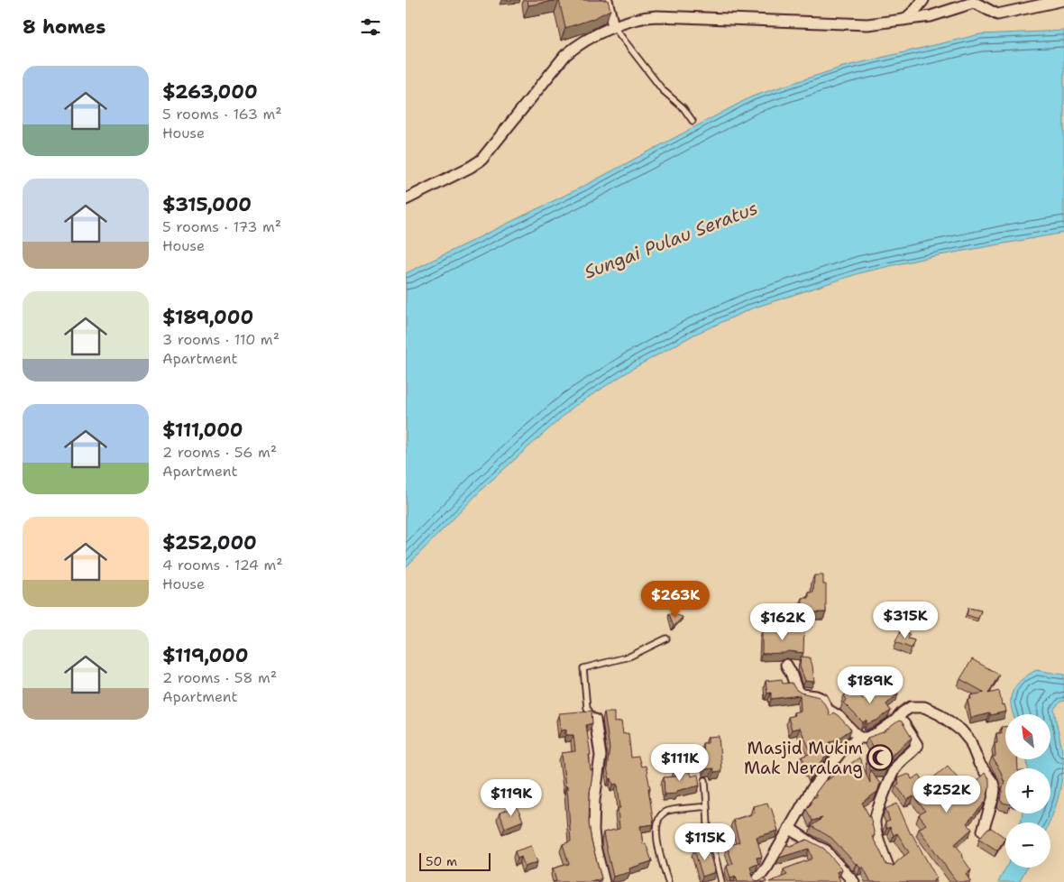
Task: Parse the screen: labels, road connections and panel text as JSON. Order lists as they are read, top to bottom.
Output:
{
  "water": ["Sungai Pulau Seratus"],
  "places": {
    "mosque": ["Masjid Mukim Mak Neralang"]
  },
  "scale_bar": "50 m",
  "north": "top left",
  "page": {
    "heading": "8 homes",
    "list": [
      {
        "name": "$263,000",
        "note": "5 rooms · 163 m² · House"
      },
      {
        "name": "$315,000",
        "note": "5 rooms · 173 m² · House"
      },
      {
        "name": "$189,000",
        "note": "3 rooms · 110 m² · Apartment"
      },
      {
        "name": "$111,000",
        "note": "2 rooms · 56 m² · Apartment"
      },
      {
        "name": "$252,000",
        "note": "4 rooms · 124 m² · House"
      },
      {
        "name": "$119,000",
        "note": "2 rooms · 58 m² · Apartment"
      }
    ],
    "price": [
      "$263K",
      "$315K",
      "$162K",
      "$189K",
      "$111K",
      "$252K",
      "$119K",
      "$115K"
    ],
    "map_buttons": ["+", "−"],
    "scale": "50 m"
  }
}
